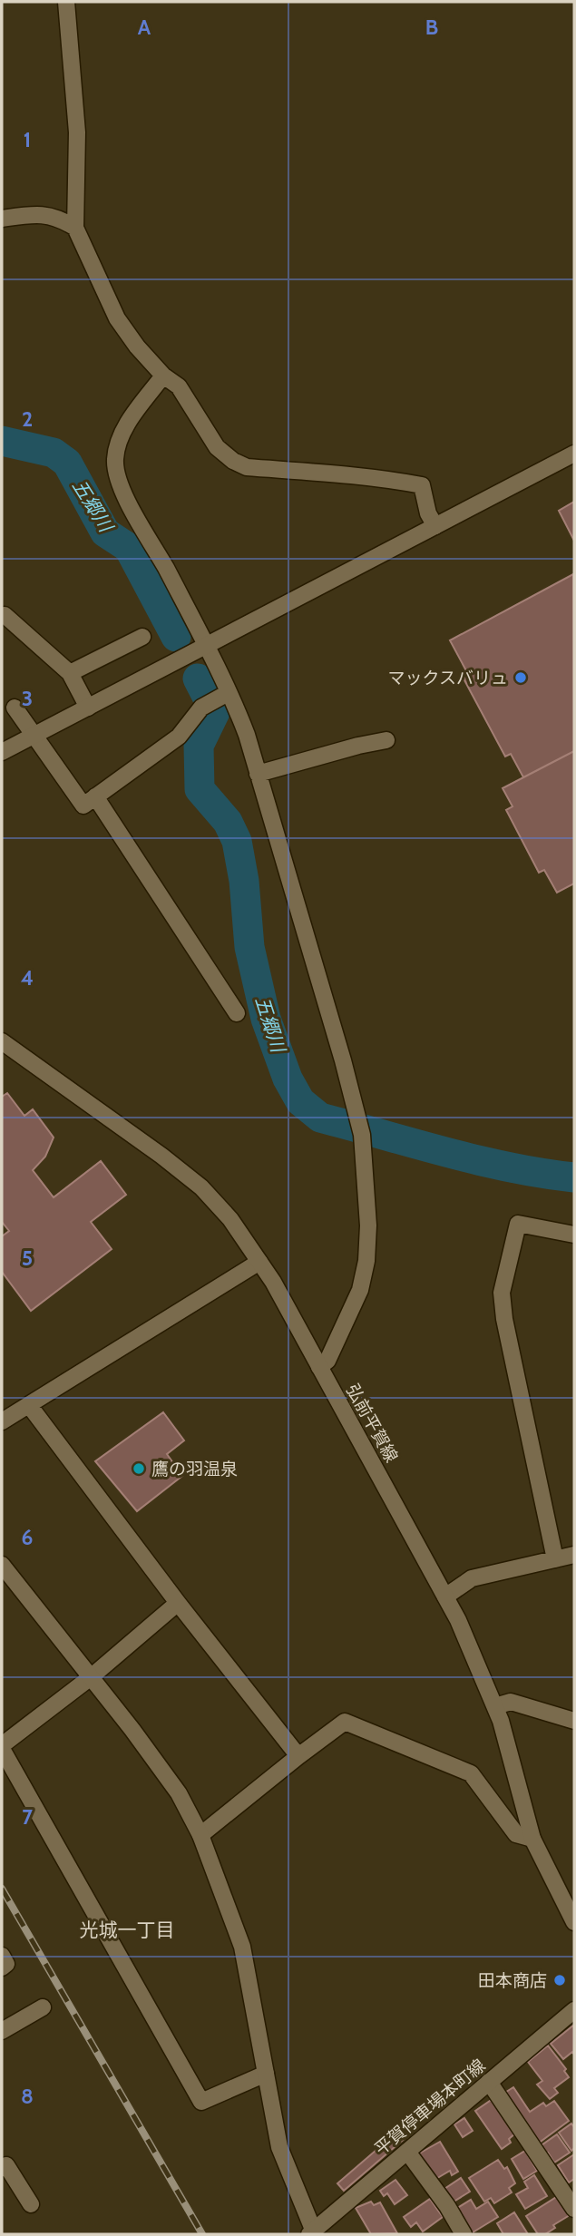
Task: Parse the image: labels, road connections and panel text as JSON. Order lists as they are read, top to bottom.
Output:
{
  "streets": {
    "street": ["弘前平賀線", "平賀停車場本町線"]
  },
  "districts": ["光城一丁目"],
  "water": ["五郷川"],
  "places": ["マックスバリュ", "鷹の羽温泉", "田本商店"],
  "grid": {
    "columns": ["A", "B"],
    "rows": [
      "1",
      "2",
      "3",
      "4",
      "5",
      "6",
      "7",
      "8"
    ]
  }
}
